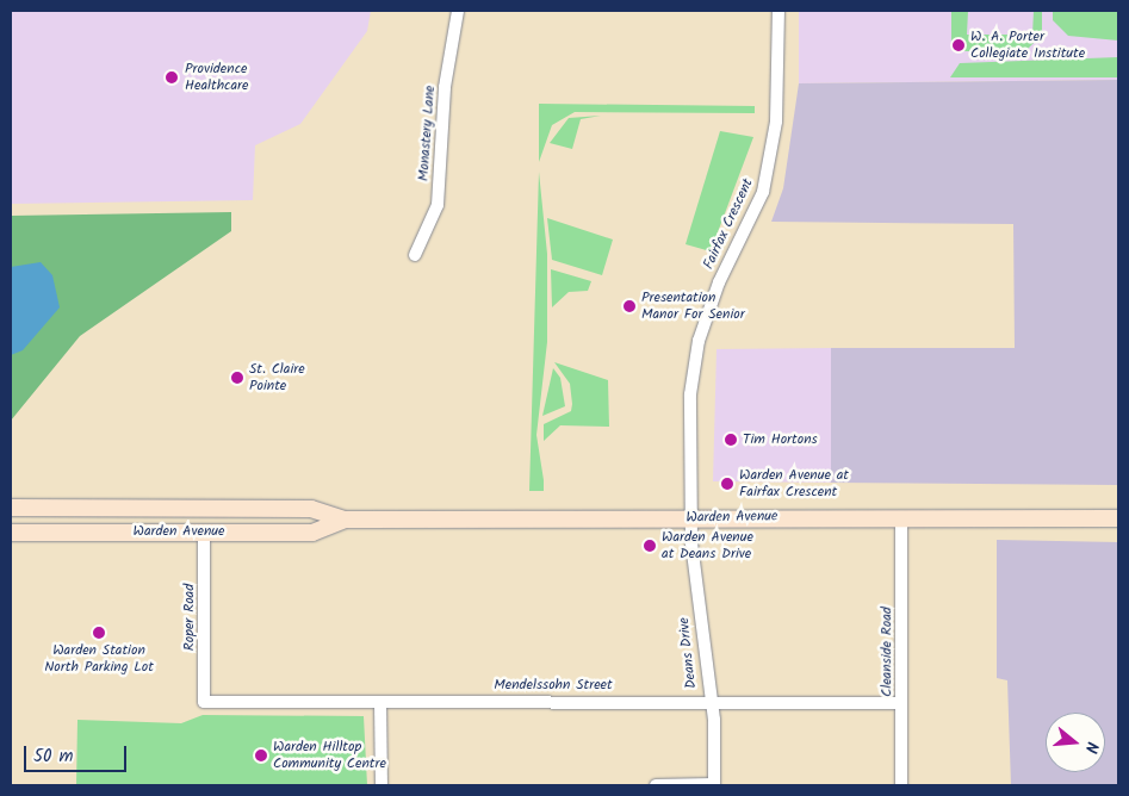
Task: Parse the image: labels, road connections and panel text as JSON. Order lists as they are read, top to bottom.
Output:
{
  "streets": {
    "main road": ["Warden Avenue"],
    "street": [
      "Monastery Lane",
      "Fairfax Crescent",
      "Roper Road",
      "Cleanside Road",
      "Deans Drive",
      "Mendelssohn Street"
    ]
  },
  "crossings": [
    ["Fairfax Crescent", "Warden Avenue"],
    ["Fairfax Crescent", "Deans Drive"],
    ["Warden Avenue", "Roper Road"],
    ["Warden Avenue", "Cleanside Road"],
    ["Warden Avenue", "Deans Drive"],
    ["Roper Road", "Mendelssohn Street"],
    ["Cleanside Road", "Mendelssohn Street"],
    ["Deans Drive", "Mendelssohn Street"]
  ],
  "places": [
    "W. A. Porter Collegiate Institute",
    "Providence Healthcare",
    "Presentation Manor For Senior",
    "St. Claire Pointe",
    "Tim Hortons",
    "Warden Avenue at Fairfax Crescent",
    "Warden Avenue at Deans Drive",
    "Warden Station North Parking Lot",
    "Warden Hilltop Community Centre"
  ],
  "scale_bar": "50 m",
  "north": "right"
}
